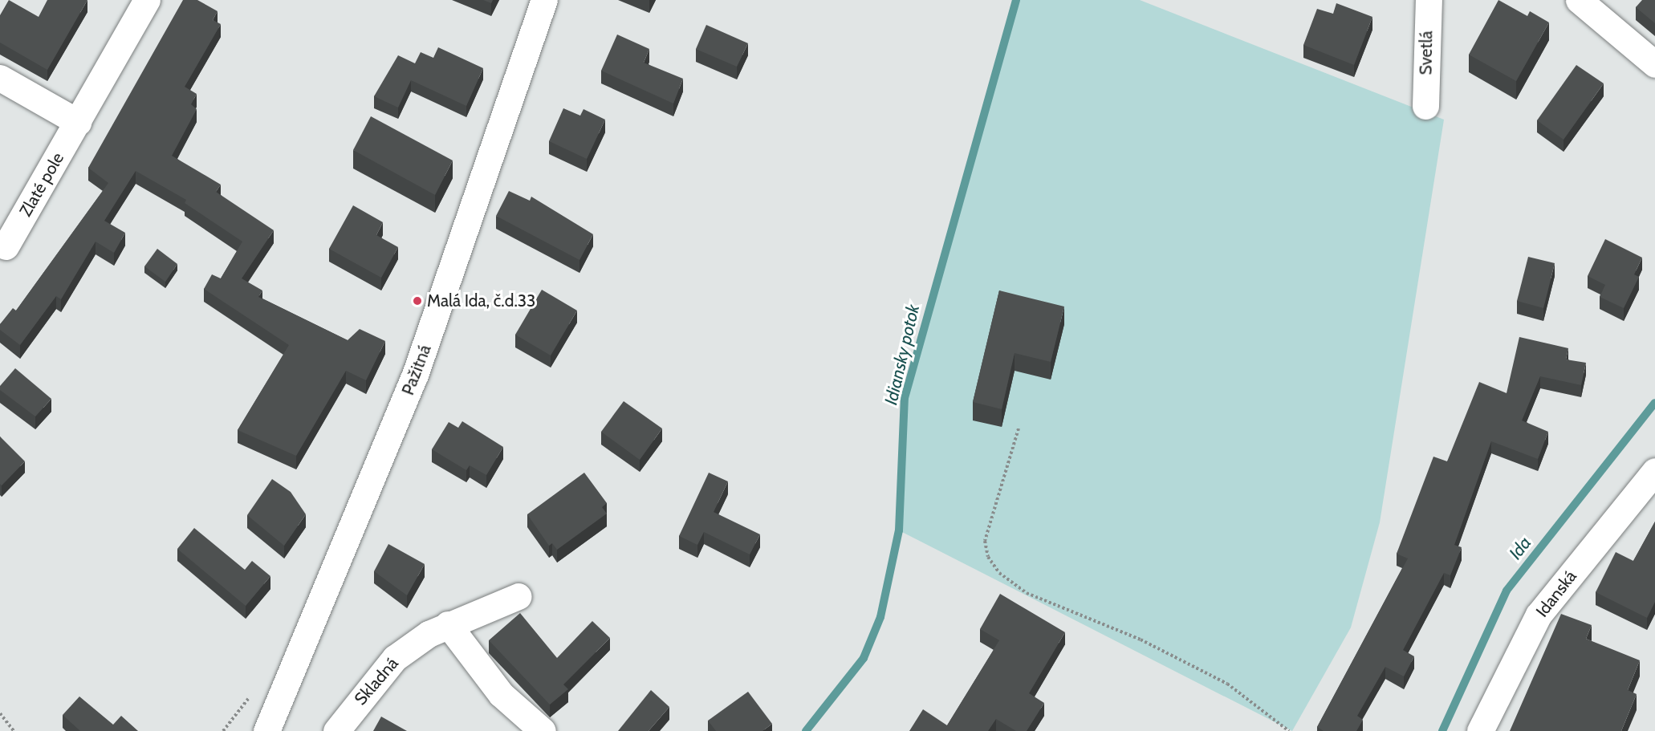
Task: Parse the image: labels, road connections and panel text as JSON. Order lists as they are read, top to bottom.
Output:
{
  "streets": {
    "street": [
      "Svetlá",
      "Zlaté pole",
      "Pažitná",
      "Idanská",
      "Skladná"
    ]
  },
  "water": ["Idiansky potok", "Ida"],
  "places": ["Malá Ida, č.d.33"]
}
